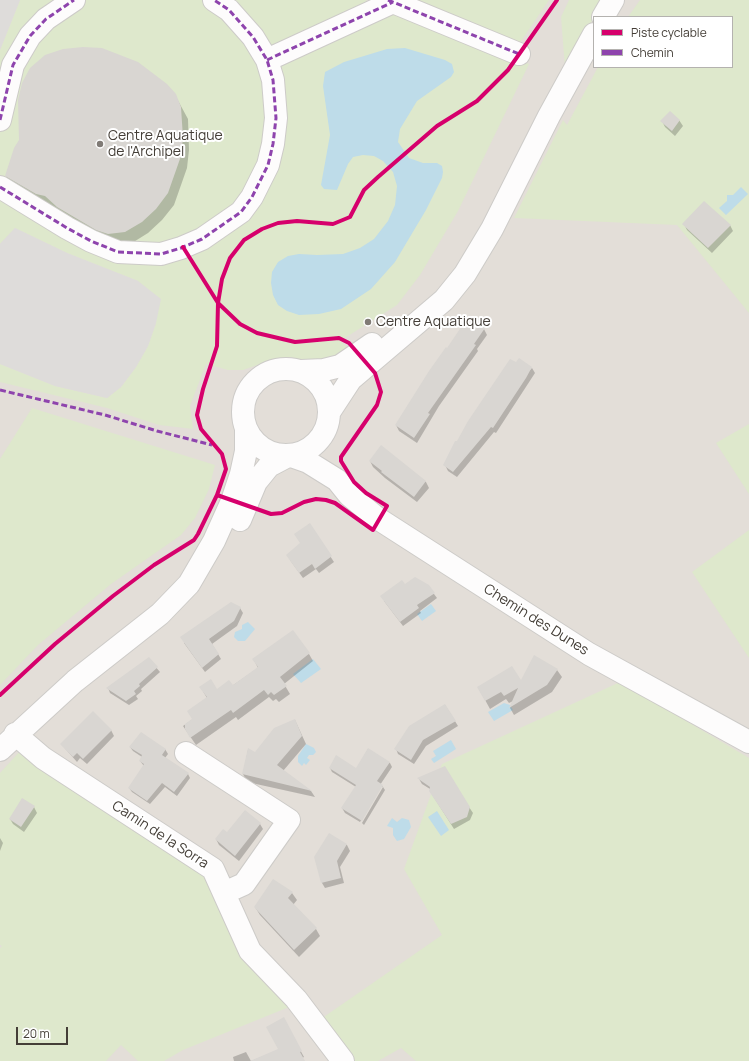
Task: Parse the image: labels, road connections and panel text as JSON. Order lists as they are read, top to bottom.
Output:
{
  "streets": {
    "street": ["Chemin des Dunes", "Camin de la Sorra"]
  },
  "places": ["Centre Aquatique de l'Archipel", "Centre Aquatique"],
  "legend": ["Piste cyclable", "Chemin"],
  "scale_bar": "20 m"
}
